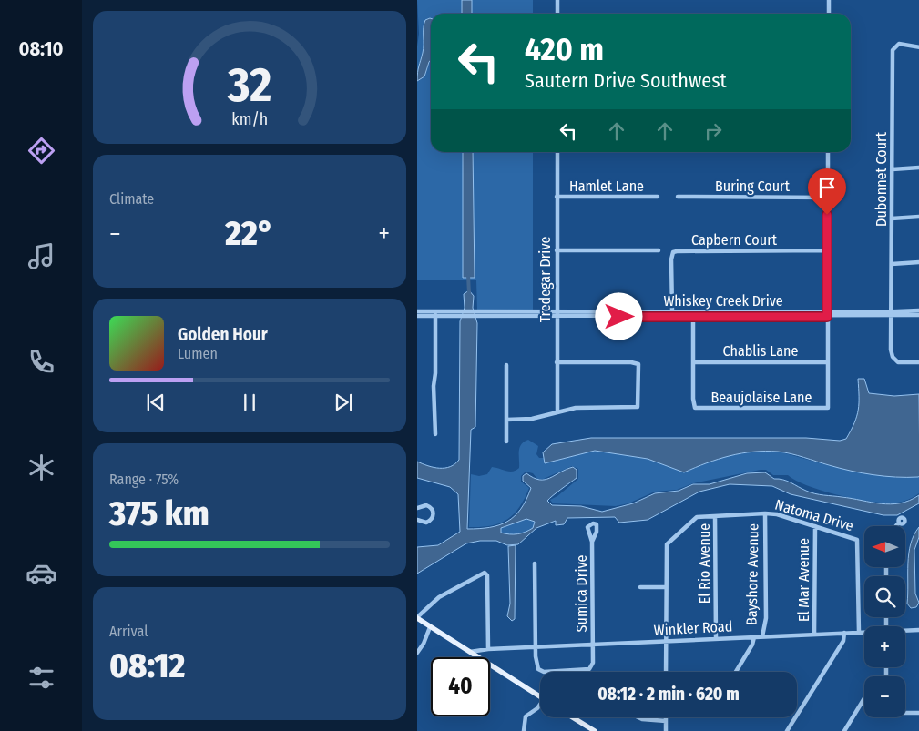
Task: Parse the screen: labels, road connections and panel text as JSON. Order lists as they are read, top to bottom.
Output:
{
  "streets": {
    "street": [
      "Dubonnet Court",
      "Hamlet Lane",
      "Buring Court",
      "Capbern Court",
      "Tredegar Drive",
      "Whiskey Creek Drive",
      "Chablis Lane",
      "Beaujolaise Lane",
      "Natoma Drive",
      "El Rio Avenue",
      "Bayshore Avenue",
      "El Mar Avenue",
      "Sumica Drive",
      "Winkler Road"
    ]
  },
  "crossings": [
    ["Dubonnet Court", "Whiskey Creek Drive"],
    ["Hamlet Lane", "Tredegar Drive"],
    ["Capbern Court", "Whiskey Creek Drive"],
    ["Tredegar Drive", "Whiskey Creek Drive"],
    ["Chablis Lane", "Beaujolaise Lane"],
    ["Natoma Drive", "El Rio Avenue"],
    ["Natoma Drive", "Bayshore Avenue"],
    ["Natoma Drive", "El Mar Avenue"],
    ["Natoma Drive", "Winkler Road"],
    ["El Rio Avenue", "Winkler Road"],
    ["Bayshore Avenue", "Winkler Road"],
    ["El Mar Avenue", "Winkler Road"],
    ["Sumica Drive", "Winkler Road"]
  ],
  "north": "left",
  "page": {
    "tabs": "08:10",
    "turn": ["420 m", "Sautern Drive Southwest"],
    "tile": [
      "Climate",
      ["Range · 75%", "375 km"],
      ["Arrival", "08:12"]
    ],
    "heat": ["−", "22°", "+"],
    "song": ["Golden Hour", "Lumen"],
    "map_buttons": ["+", "−"],
    "limit": "40",
    "trip": "08:12 · 2 min · 620 m",
    "gauge": ["32", "km/h"]
  }
}
